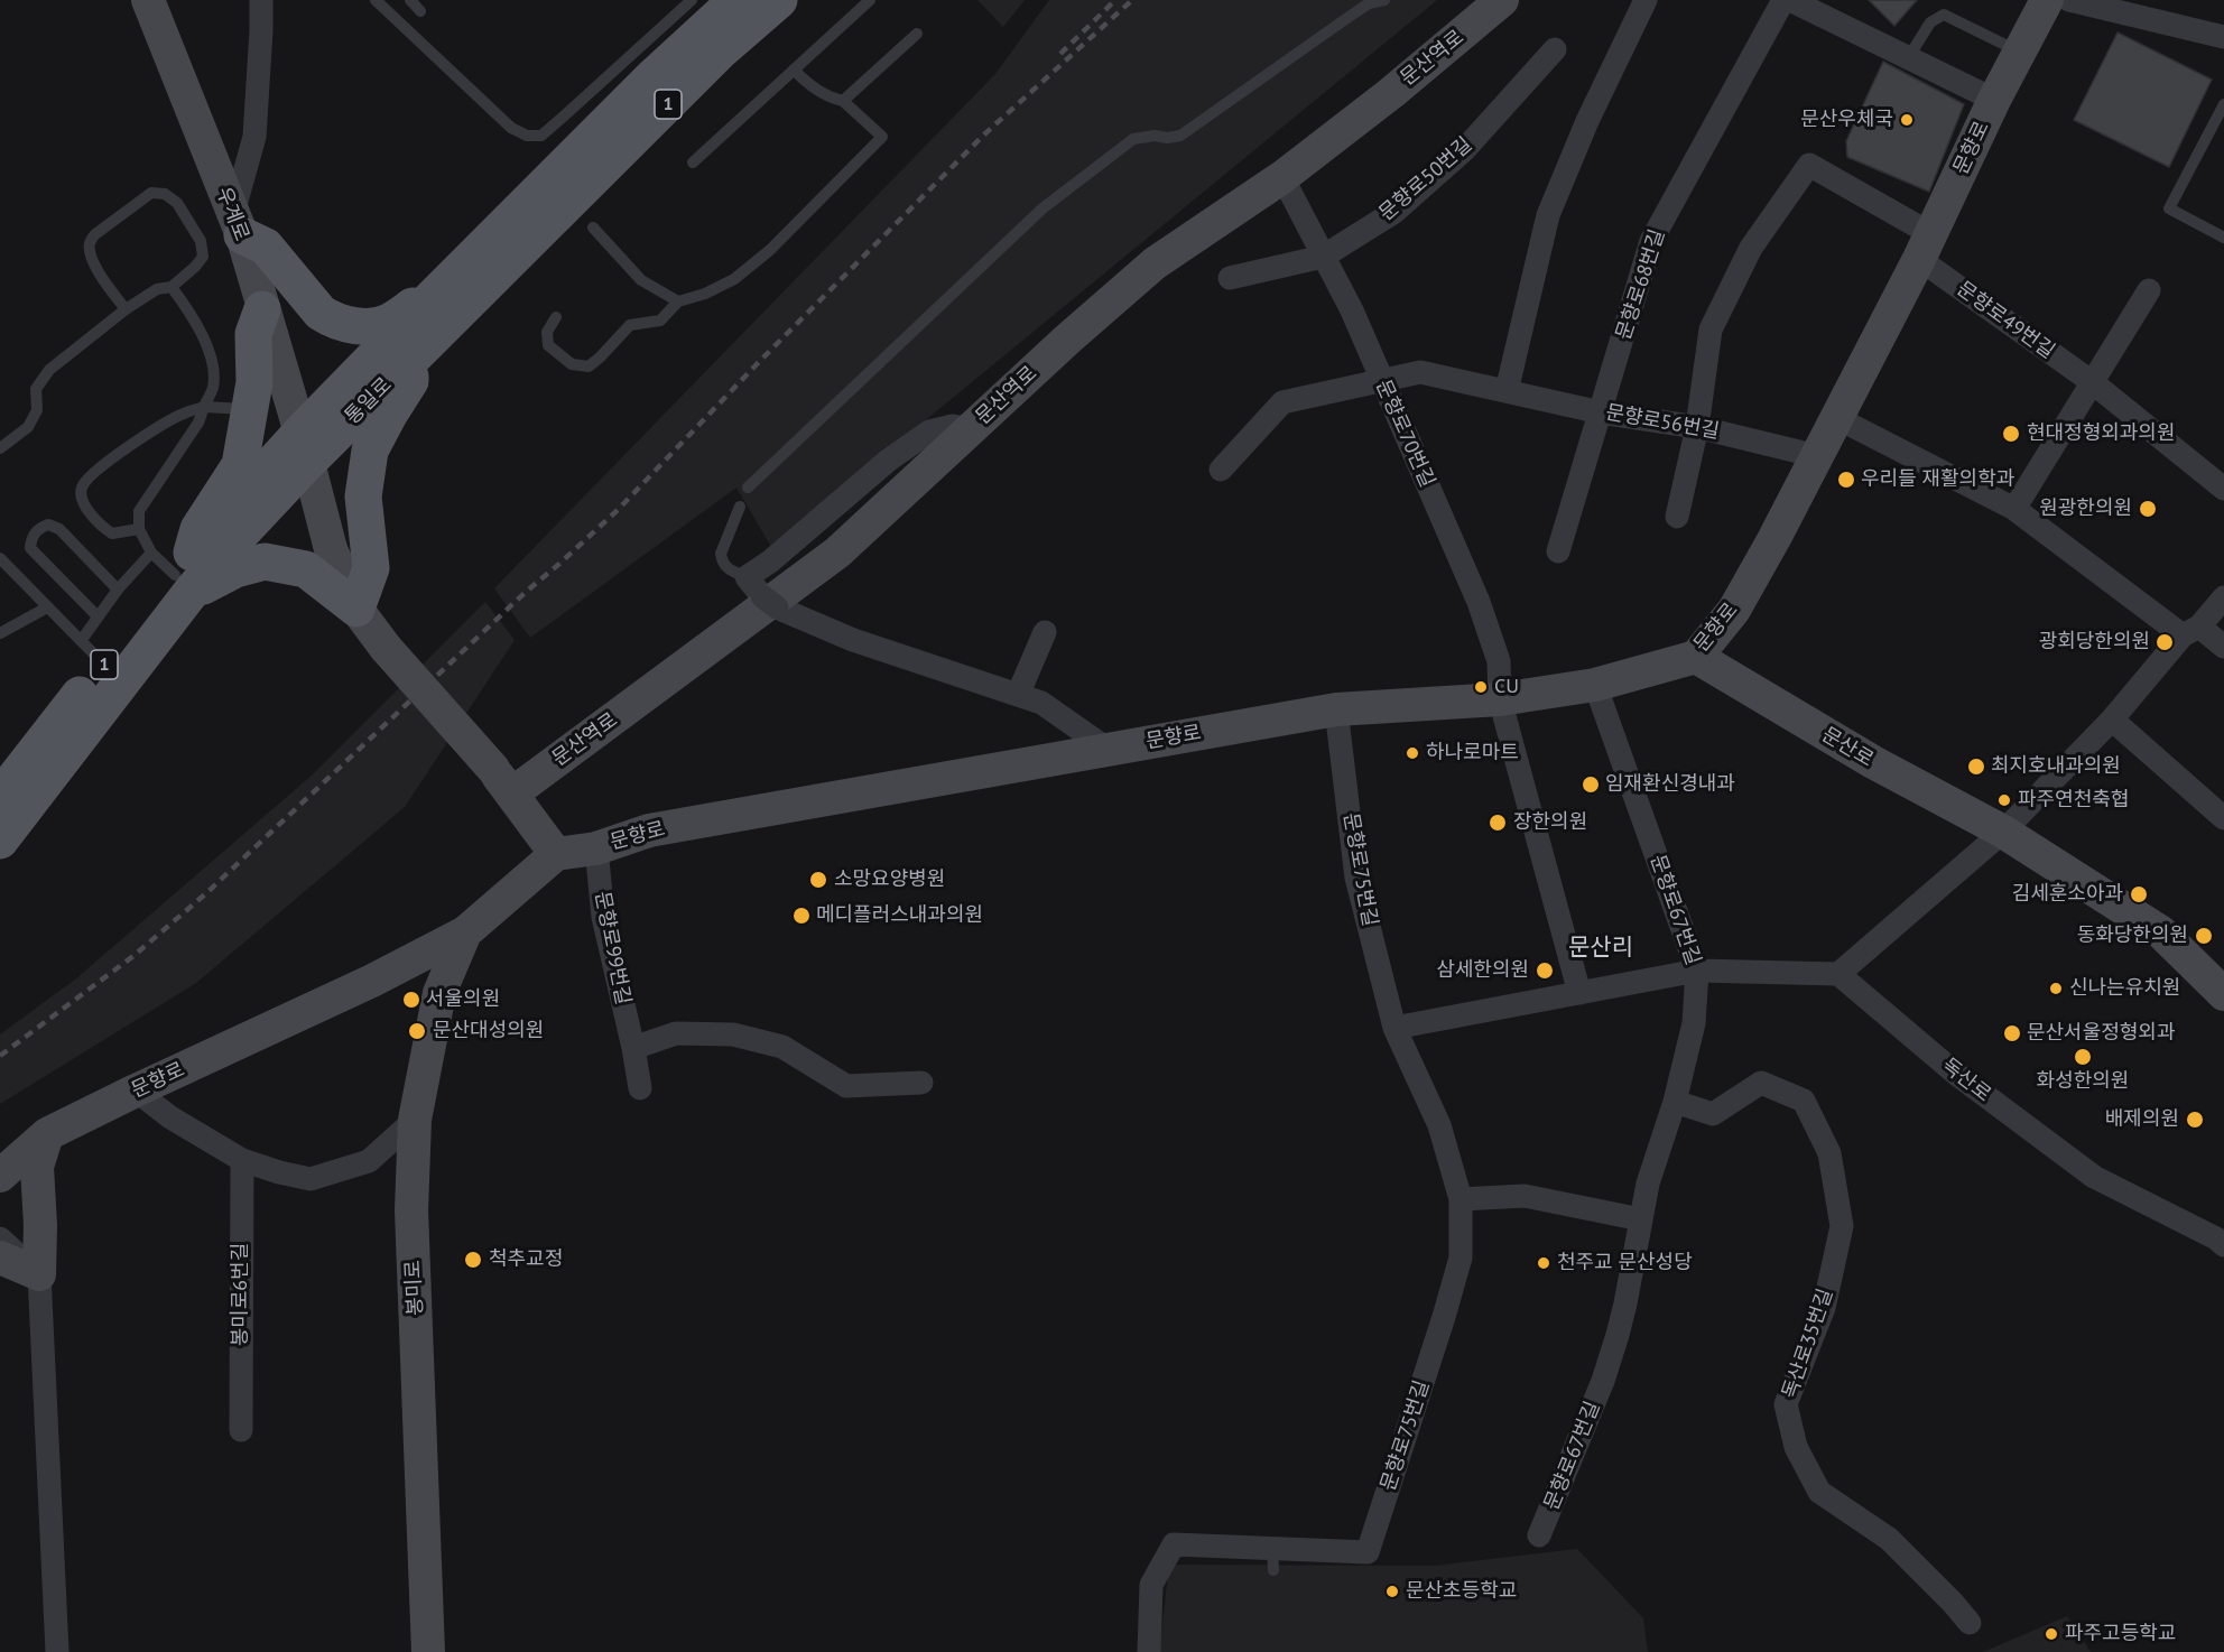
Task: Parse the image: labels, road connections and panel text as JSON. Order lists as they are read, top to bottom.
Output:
{
  "streets": {
    "main road": ["1", "통일로"],
    "street": [
      "문산역로",
      "문향로",
      "문향로50번길",
      "우계로",
      "문향로68번길",
      "문향로49번길",
      "문향로56번길",
      "문향로70번길",
      "문산로",
      "문향로75번길",
      "문향로67번길",
      "문향로99번길",
      "독산로",
      "봉미로",
      "봉미로6번길",
      "독산로35번길"
    ]
  },
  "crossings": [
    ["문산역로", "문향로70번길"],
    ["문향로", "문향로49번길"],
    ["문향로", "문향로56번길"],
    ["문향로", "문향로70번길"],
    ["문향로", "문산로"],
    ["문향로", "문향로75번길"],
    ["문향로", "문향로67번길"],
    ["문향로", "문향로99번길"],
    ["문향로", "봉미로"],
    ["문향로50번길", "문향로70번길"],
    ["우계로", "통일로"],
    ["문향로68번길", "문향로56번길"],
    ["문향로49번길", "문향로56번길"],
    ["문향로56번길", "문향로70번길"],
    ["문향로67번길", "독산로35번길"]
  ],
  "districts": ["문산리"],
  "places": [
    "문산우체국",
    "현대정형외과의원",
    "우리들 재활의학과",
    "원광한의원",
    "광회당한의원",
    "CU",
    "하나로마트",
    "최지호내과의원",
    "임재환신경내과",
    "파주연천축협",
    "장한의원",
    "소망요양병원",
    "김세훈소아과",
    "메디플러스내과의원",
    "동화당한의원",
    "삼세한의원",
    "신나는유치원",
    "서울의원",
    "문산대성의원",
    "문산서울정형외과",
    "화성한의원",
    "배제의원",
    "척추교정",
    "천주교 문산성당",
    "문산초등학교",
    "파주고등학교"
  ]
}
